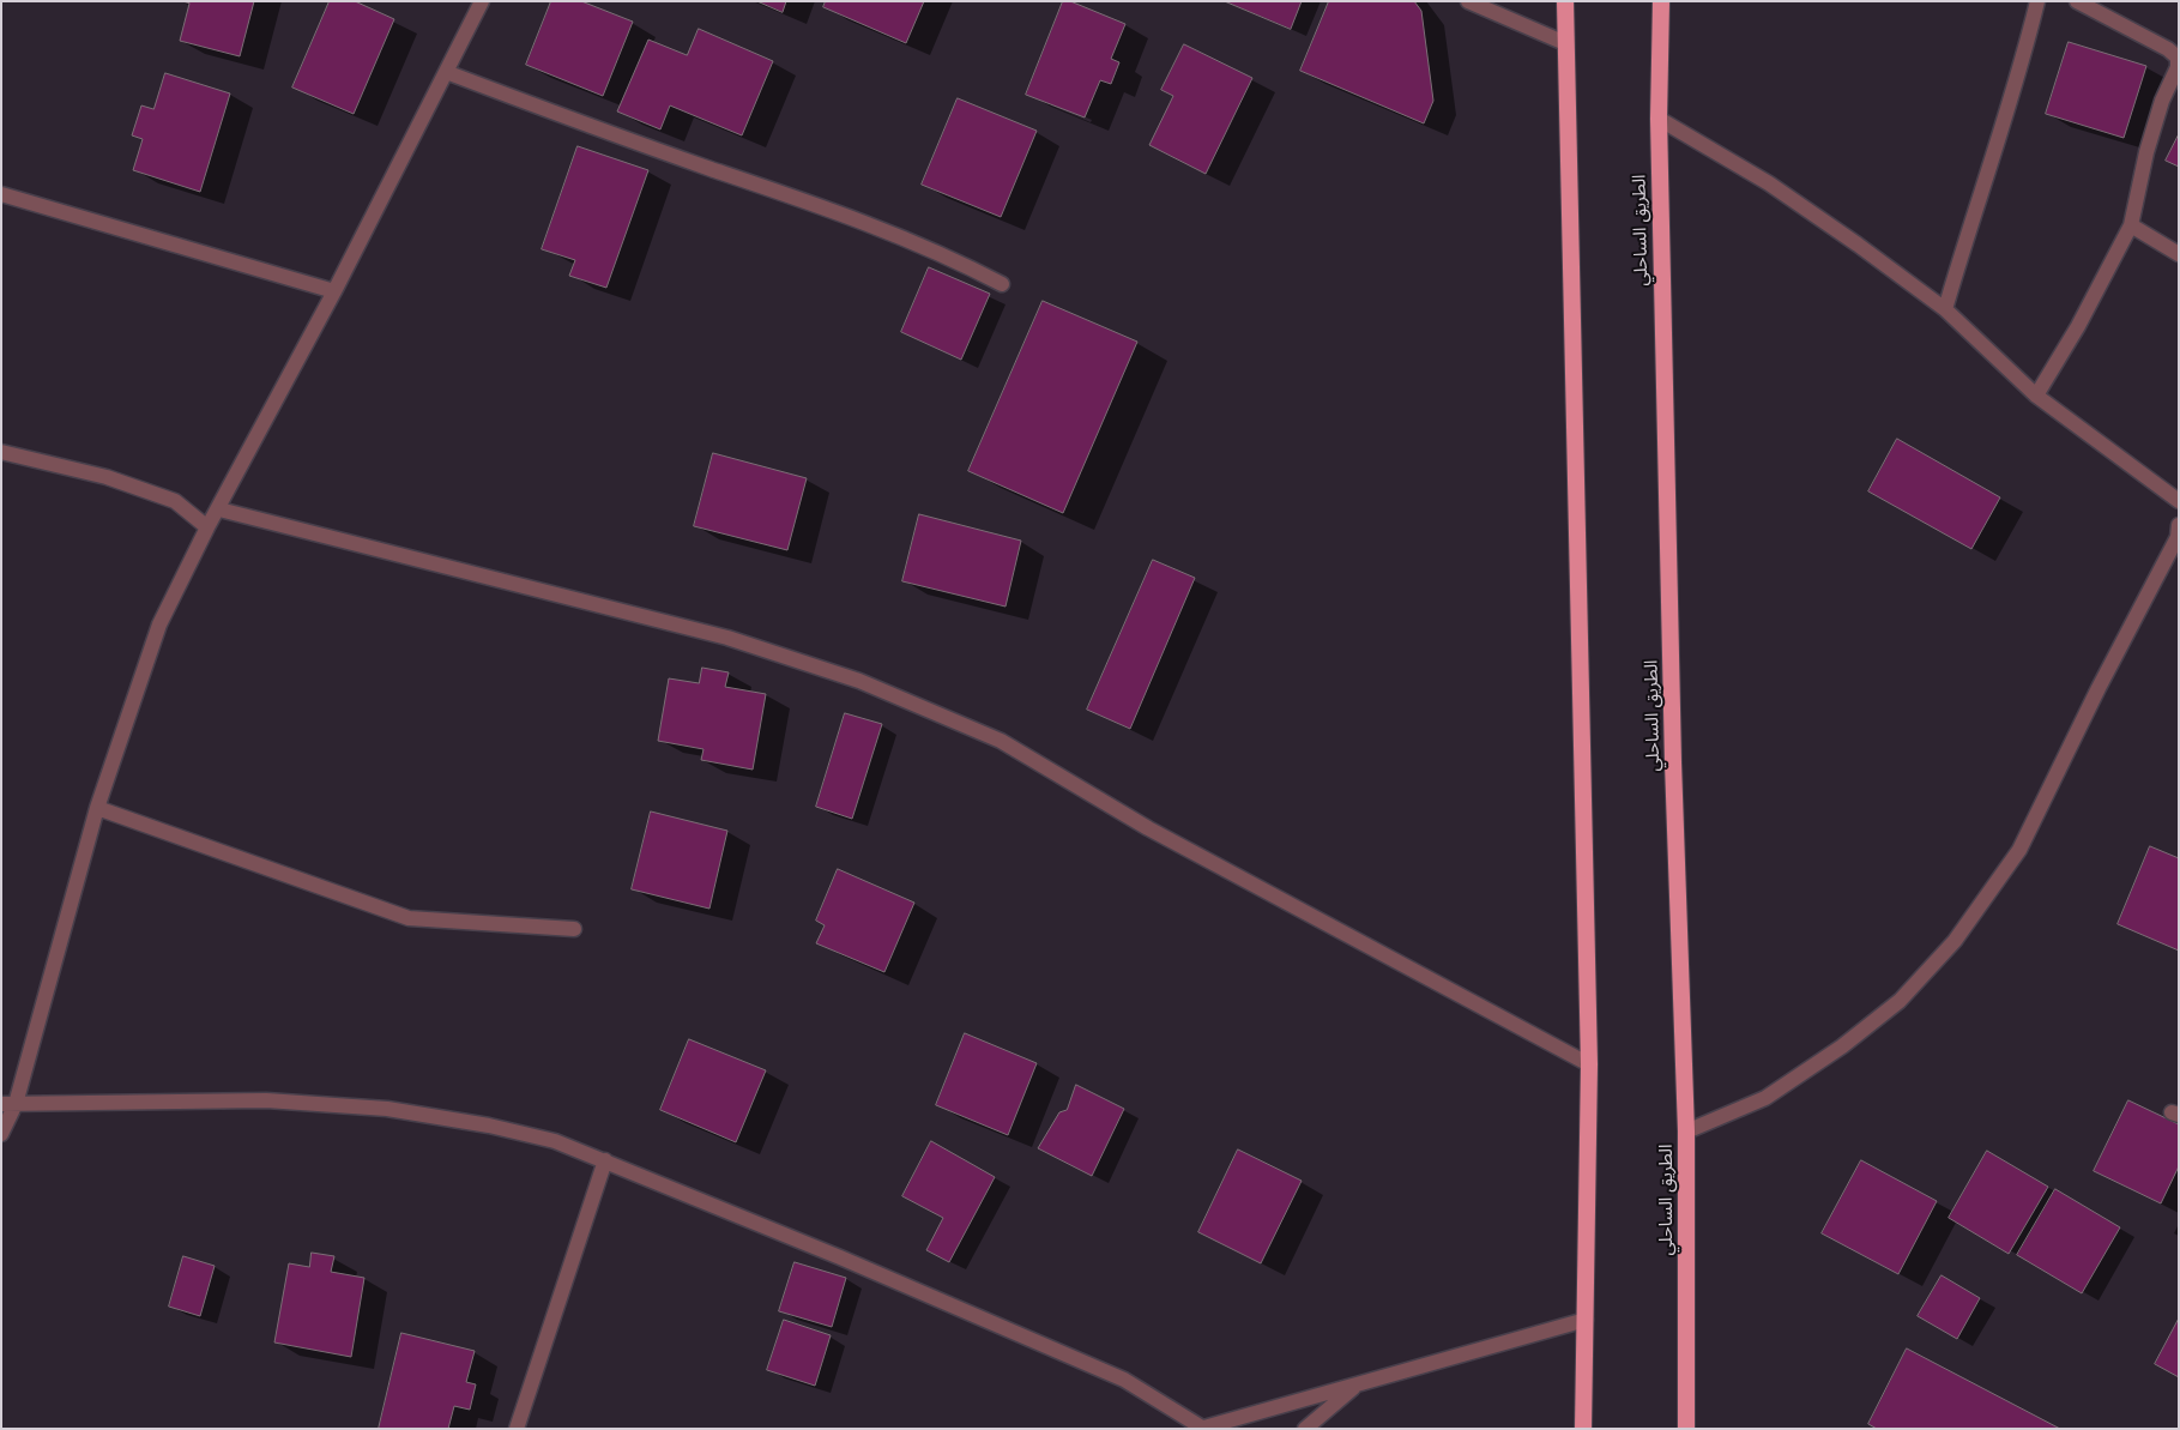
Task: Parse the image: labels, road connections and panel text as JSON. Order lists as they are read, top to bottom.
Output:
{
  "streets": {
    "highway": ["الطريق الساحلي"]
  }
}
